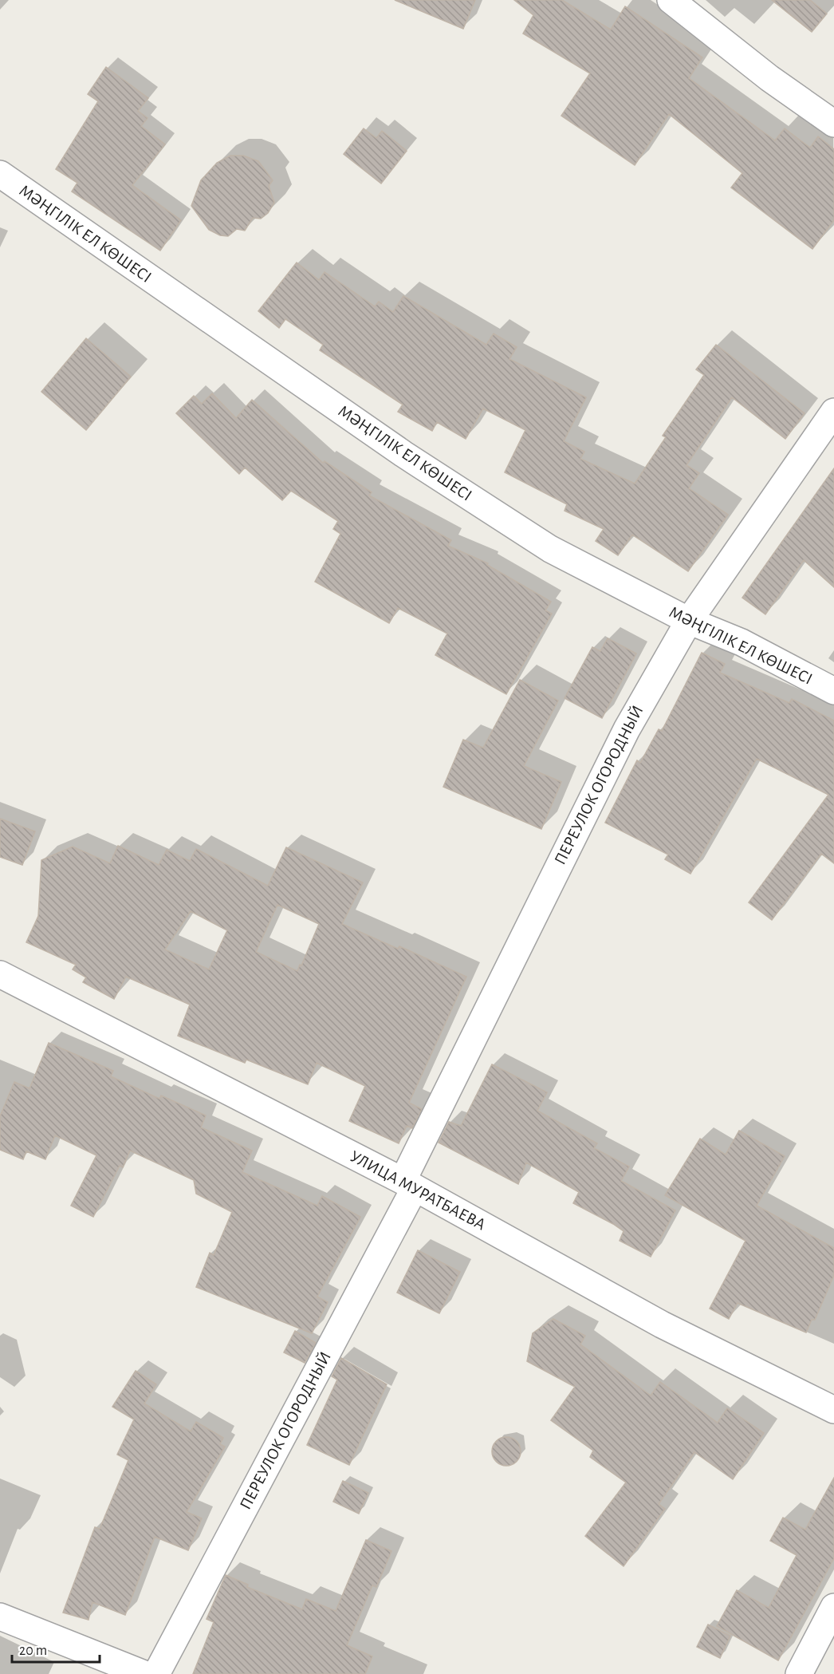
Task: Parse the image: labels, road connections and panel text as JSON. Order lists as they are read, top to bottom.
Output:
{
  "streets": {
    "street": ["МӘҢГІЛІК ЕЛ КӨШЕСІ", "ПЕРЕУЛОК ОГОРОДНЫЙ", "УЛИЦА МУРАТБАЕВА"]
  },
  "crossings": [
    ["МӘҢГІЛІК ЕЛ КӨШЕСІ", "ПЕРЕУЛОК ОГОРОДНЫЙ"],
    ["ПЕРЕУЛОК ОГОРОДНЫЙ", "УЛИЦА МУРАТБАЕВА"]
  ],
  "scale_bar": "20 m"
}
